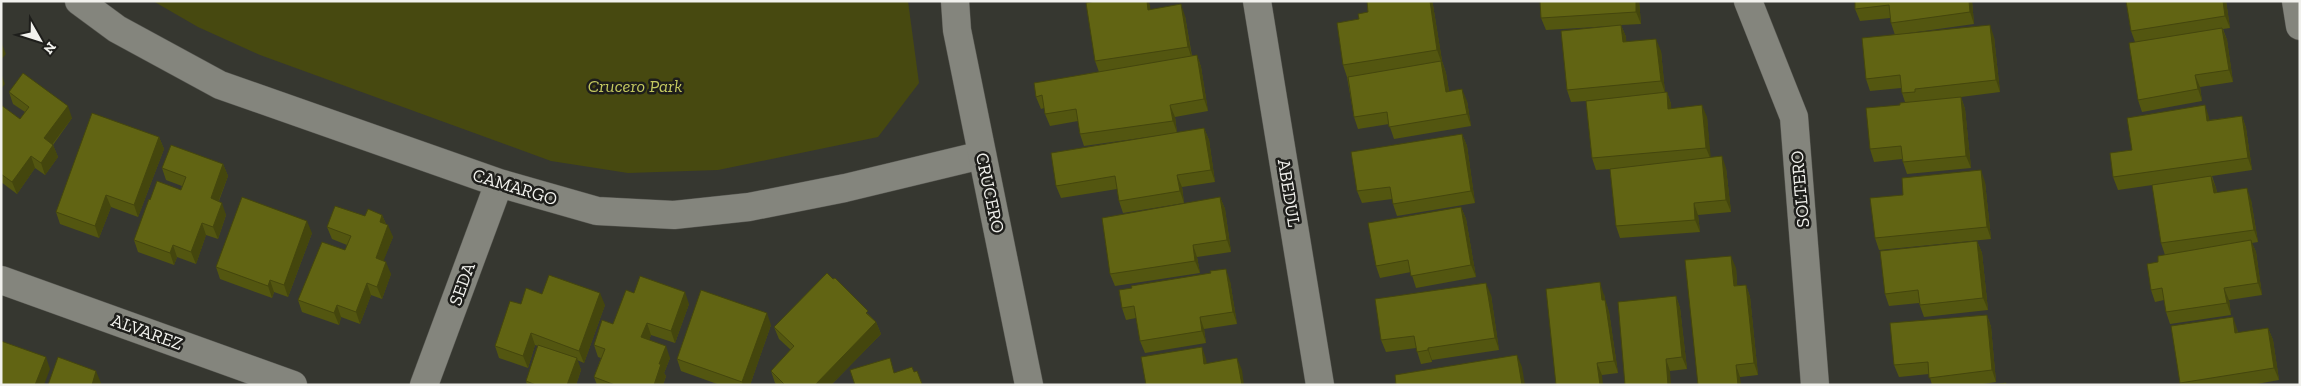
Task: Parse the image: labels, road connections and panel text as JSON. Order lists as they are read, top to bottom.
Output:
{
  "streets": {
    "street": [
      "CAMARGO",
      "SOLTERO",
      "CRUCERO",
      "ABEDUL",
      "SEDA",
      "ALVAREZ"
    ]
  },
  "crossings": [
    ["CAMARGO", "CRUCERO"],
    ["CAMARGO", "SEDA"]
  ],
  "parks": ["Crucero Park"],
  "north": "bottom right"
}
